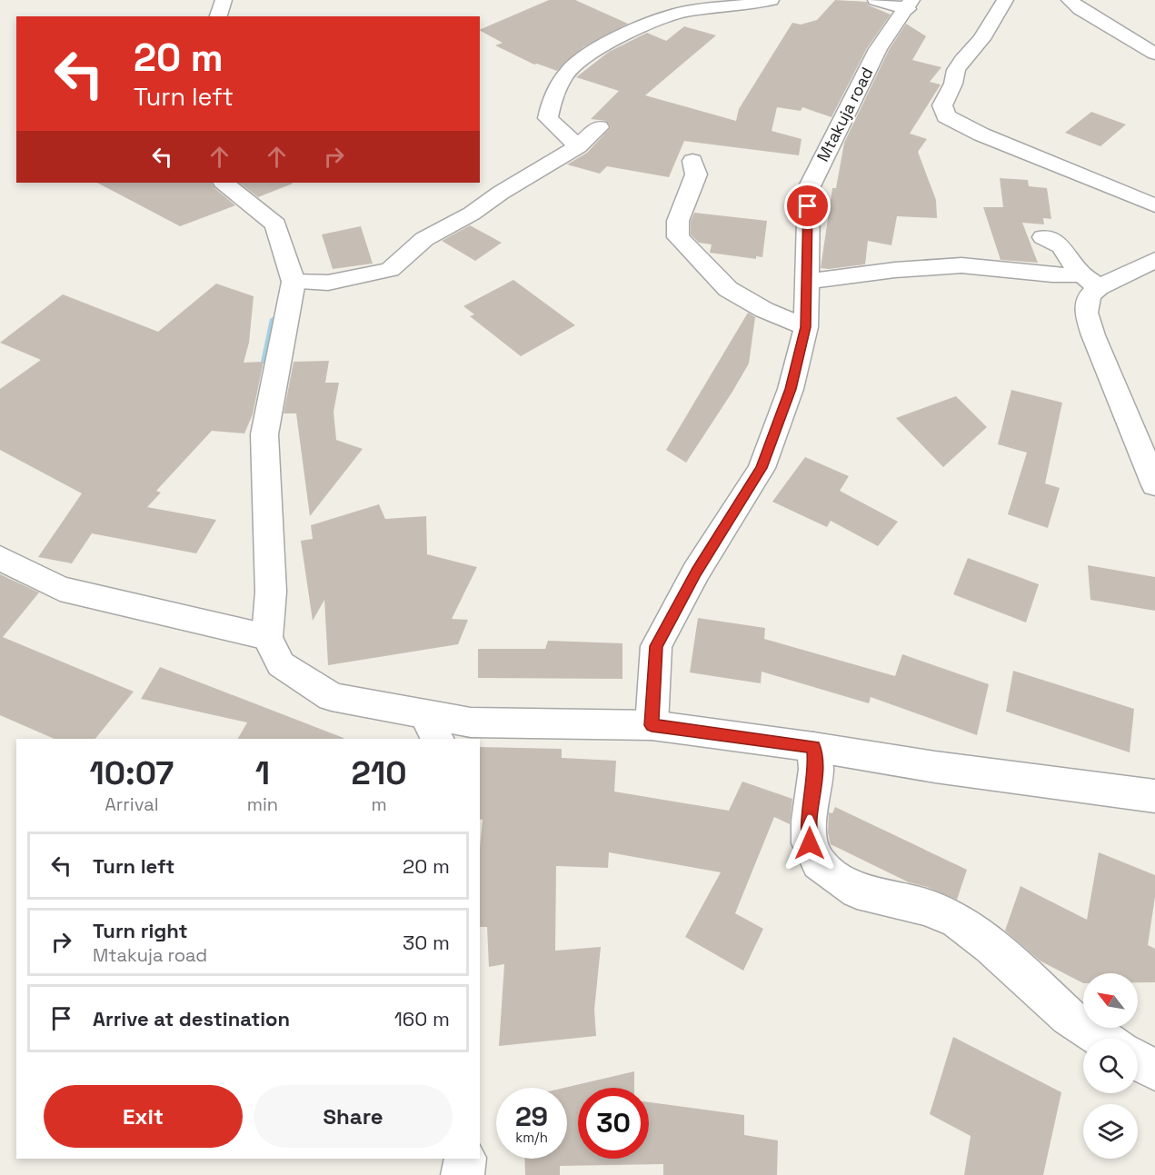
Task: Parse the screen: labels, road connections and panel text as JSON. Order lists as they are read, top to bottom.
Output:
{
  "streets": {
    "street": ["Mtakuja road"]
  },
  "north": "top left",
  "page": {
    "turn": ["20 m", "Turn left"],
    "eta": [
      "10:07",
      "Arrival",
      "1",
      "min",
      "210",
      "m"
    ],
    "list": [
      {
        "name": "Turn left",
        "value": "20 m"
      },
      {
        "name": "Turn right",
        "note": "Mtakuja road",
        "value": "30 m"
      },
      {
        "name": "Arrive at destination",
        "value": "160 m"
      }
    ],
    "buttons": ["Exit", "Share"],
    "speed": "29 km/h",
    "limit": "30"
  }
}
